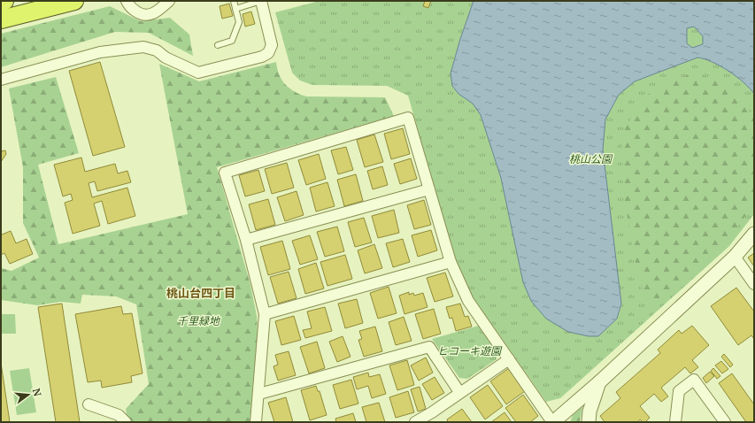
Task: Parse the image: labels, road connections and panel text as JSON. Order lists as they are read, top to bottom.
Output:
{
  "districts": ["桃山台四丁目"],
  "parks": ["桃山公園", "千里緑地", "ヒコーキ遊園"],
  "north": "right"
}
